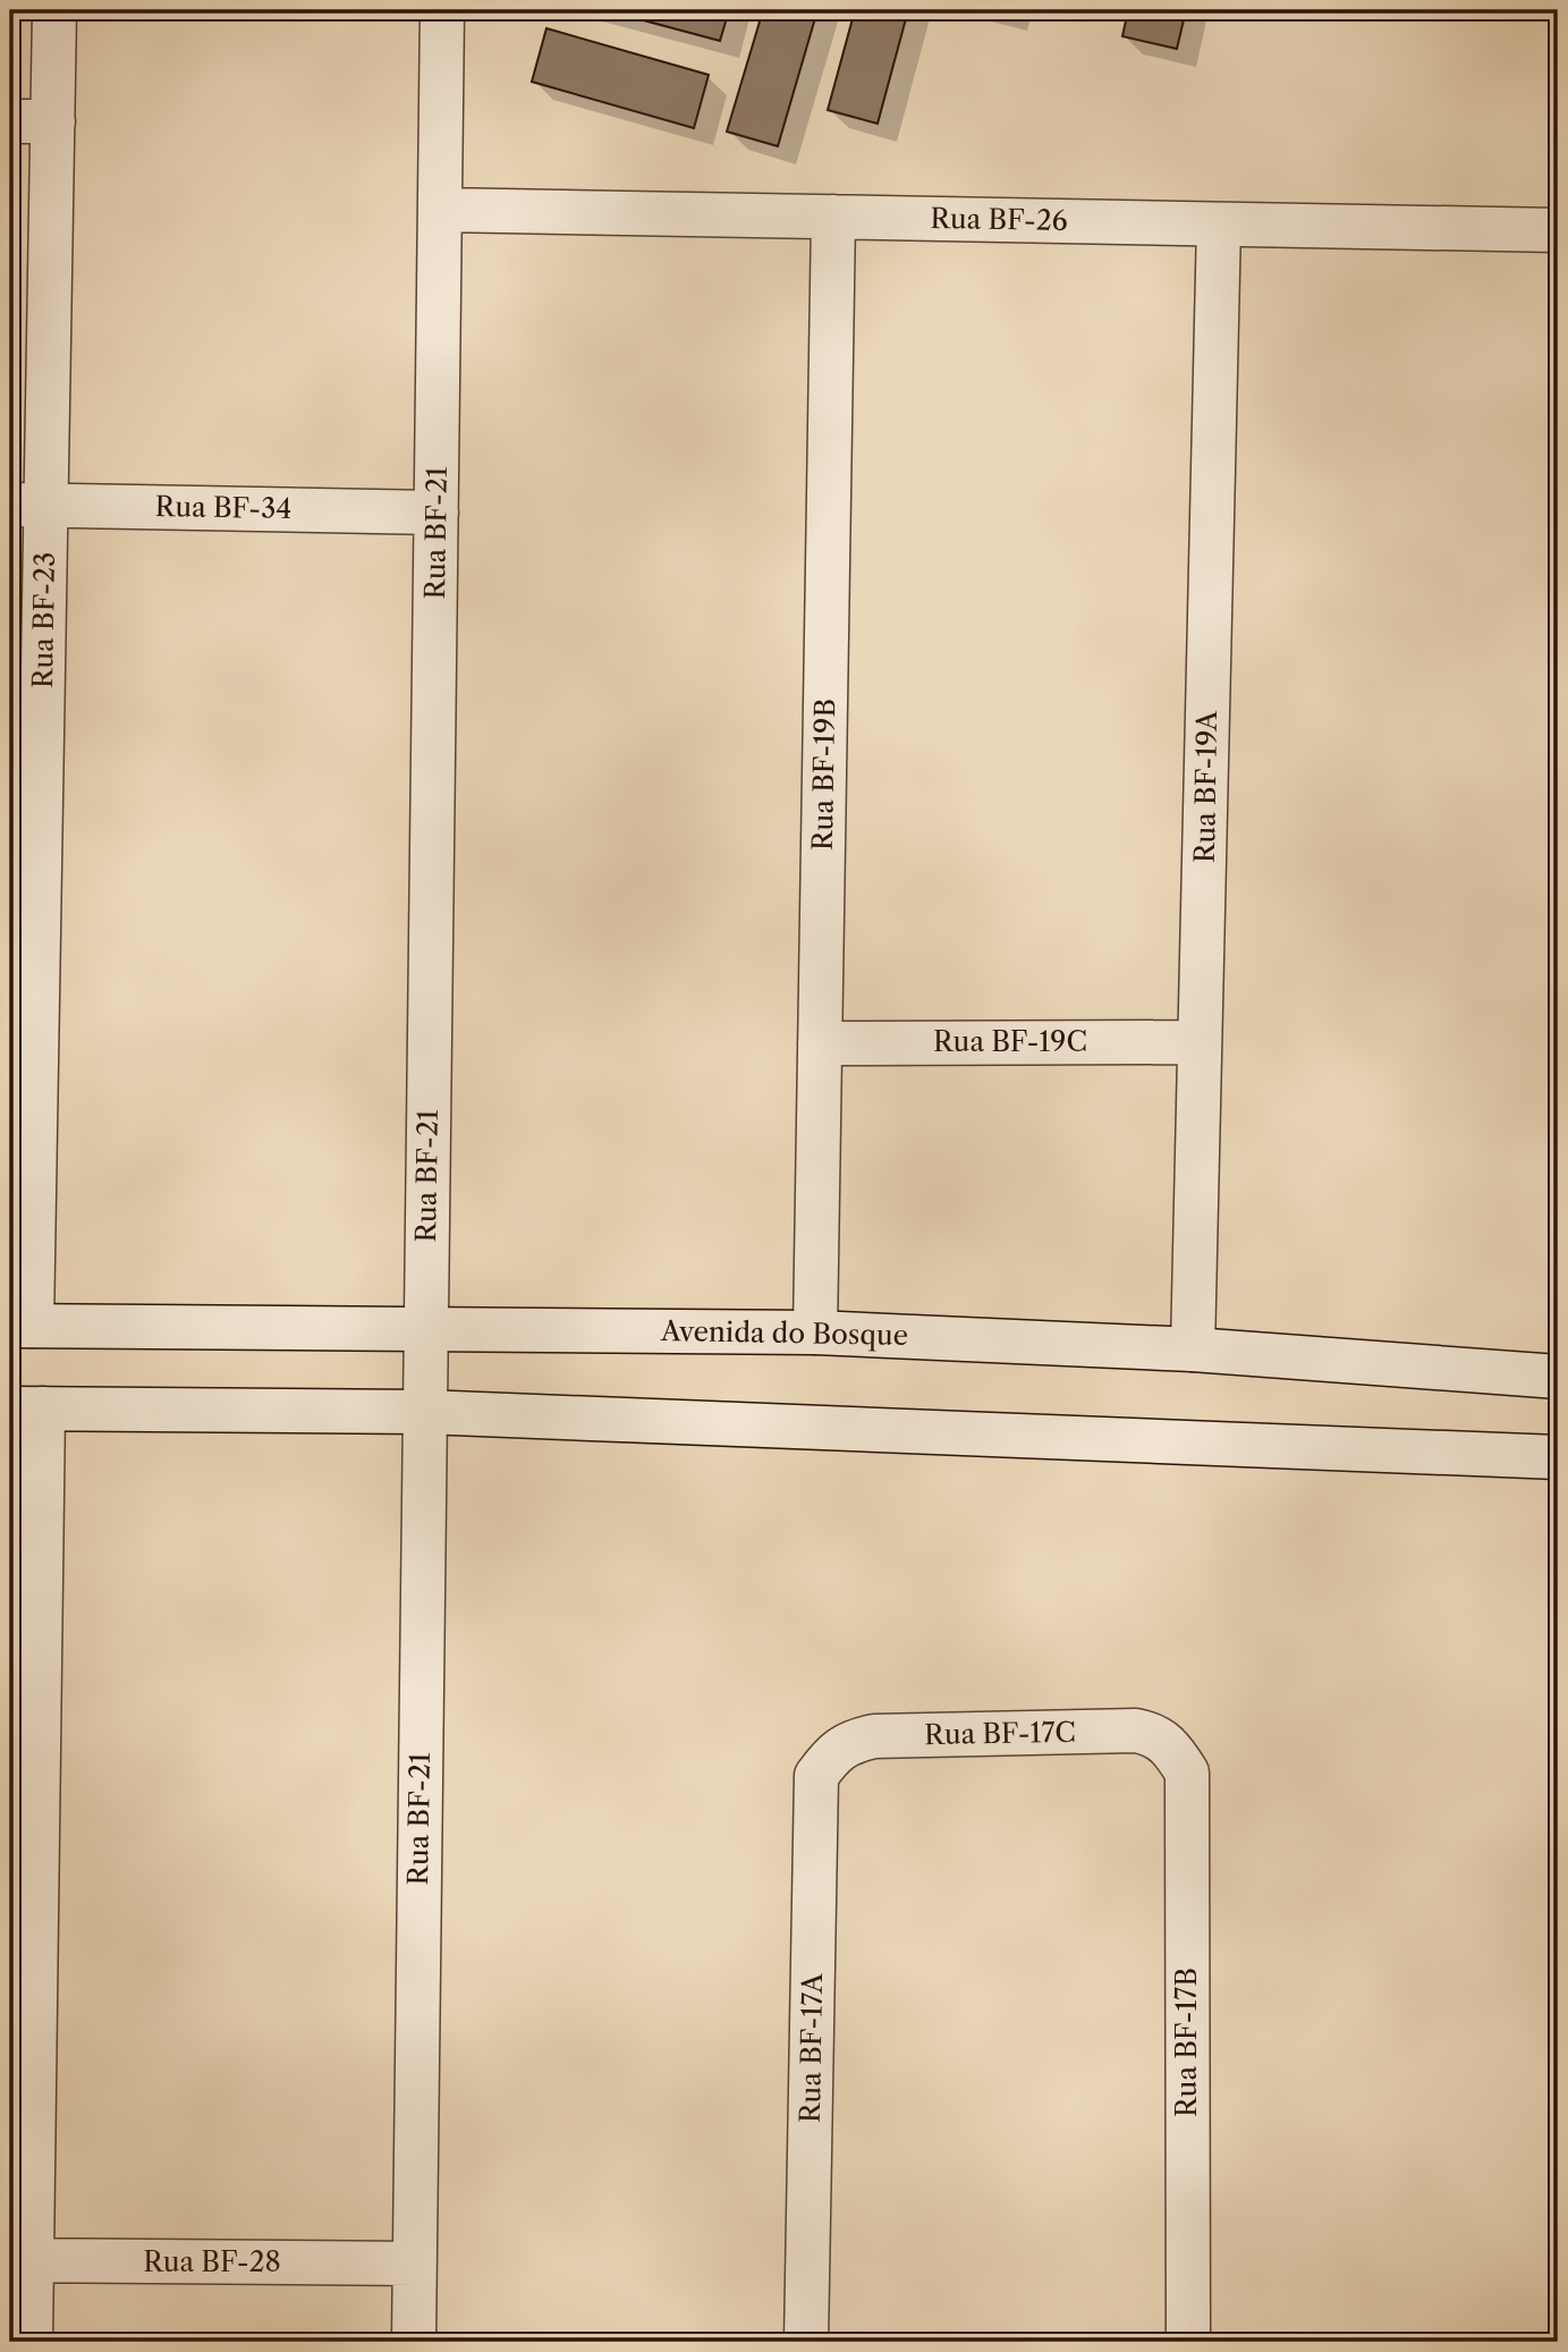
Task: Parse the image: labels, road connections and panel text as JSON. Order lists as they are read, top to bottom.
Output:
{
  "streets": {
    "street": [
      "Rua BF-26",
      "Rua BF-34",
      "Rua BF-21",
      "Rua BF-23",
      "Rua BF-19B",
      "Rua BF-19A",
      "Rua BF-19C",
      "Avenida do Bosque",
      "Rua BF-17C",
      "Rua BF-17B",
      "Rua BF-17A",
      "Rua BF-28"
    ]
  },
  "crossings": [
    ["Rua BF-26", "Rua BF-21"],
    ["Rua BF-26", "Rua BF-19B"],
    ["Rua BF-26", "Rua BF-19A"],
    ["Rua BF-34", "Rua BF-21"],
    ["Rua BF-34", "Rua BF-23"],
    ["Rua BF-21", "Avenida do Bosque"],
    ["Rua BF-21", "Rua BF-28"],
    ["Rua BF-23", "Avenida do Bosque"],
    ["Rua BF-19B", "Rua BF-19C"],
    ["Rua BF-19B", "Avenida do Bosque"],
    ["Rua BF-19A", "Rua BF-19C"],
    ["Rua BF-19A", "Avenida do Bosque"],
    ["Rua BF-17C", "Rua BF-17B"],
    ["Rua BF-17C", "Rua BF-17A"]
  ]
}
